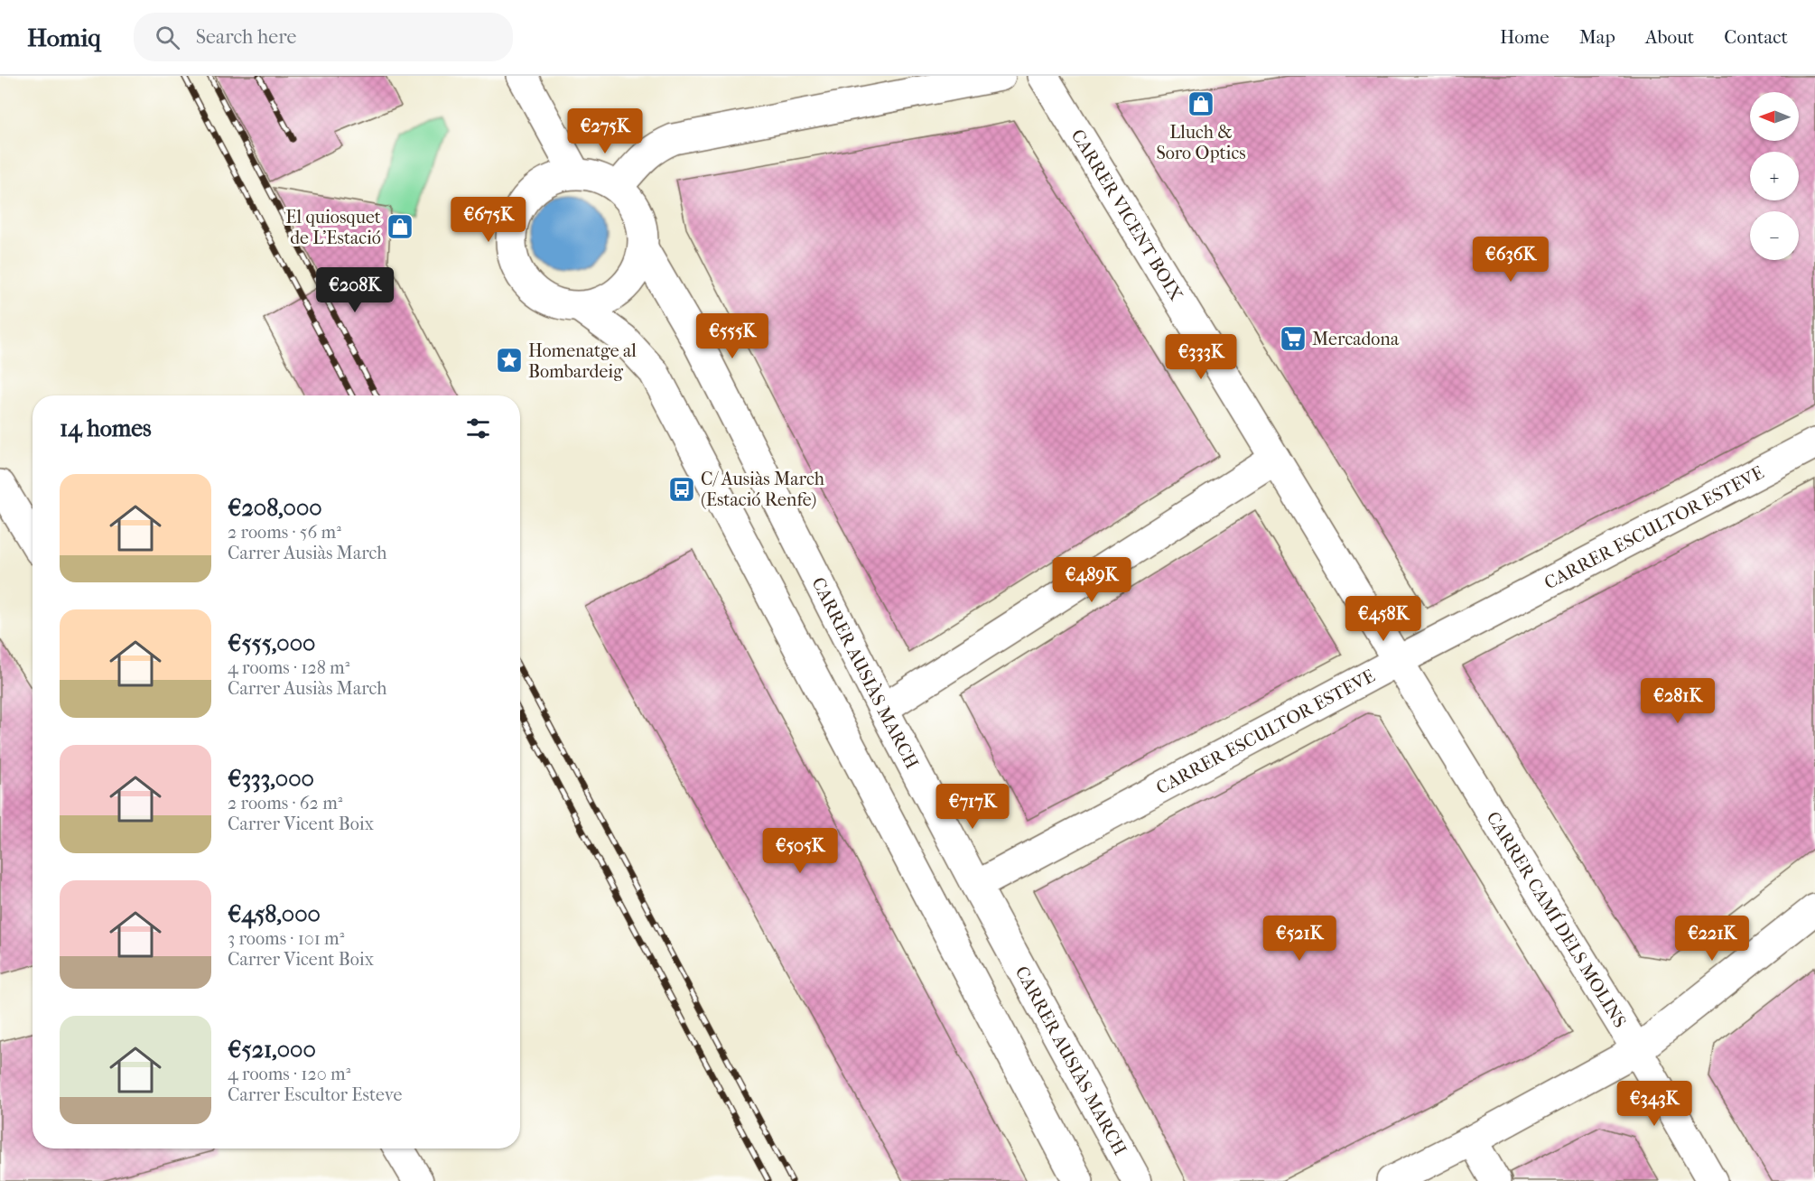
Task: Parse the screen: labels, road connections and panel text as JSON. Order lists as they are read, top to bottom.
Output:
{
  "streets": {
    "street": [
      "CARRER VICENT BOIX",
      "CARRER ESCULTOR ESTEVE",
      "CARRER AUSIÀS MARCH",
      "CARRER CAMÍ DELS MOLINS"
    ]
  },
  "crossings": [
    ["CARRER VICENT BOIX", "CARRER ESCULTOR ESTEVE"],
    ["CARRER VICENT BOIX", "CARRER CAMÍ DELS MOLINS"],
    ["CARRER ESCULTOR ESTEVE", "CARRER AUSIÀS MARCH"],
    ["CARRER ESCULTOR ESTEVE", "CARRER CAMÍ DELS MOLINS"]
  ],
  "places": {
    "shop": ["Lluch & Soro Optics", "El quiosquet de L'Estació"],
    "supermarket": ["Mercadona"],
    "place": ["Homenatge al Bombardeig"],
    "bus stop": ["C/ Ausiàs March (Estació Renfe)"]
  },
  "north": "left",
  "page": {
    "header": "Homiq",
    "search": "Search here",
    "nav": [
      "Home",
      "Map",
      "About",
      "Contact"
    ],
    "map_buttons": ["+", "−"],
    "price": [
      "€275K",
      "€675K",
      "€636K",
      "€208K",
      "€555K",
      "€333K",
      "€489K",
      "€458K",
      "€281K",
      "€717K",
      "€505K",
      "€521K",
      "€221K",
      "€343K"
    ],
    "heading": "14 homes",
    "list": [
      {
        "name": "€208,000",
        "note": "2 rooms · 56 m² · Carrer Ausiàs March"
      },
      {
        "name": "€555,000",
        "note": "4 rooms · 128 m² · Carrer Ausiàs March"
      },
      {
        "name": "€333,000",
        "note": "2 rooms · 62 m² · Carrer Vicent Boix"
      },
      {
        "name": "€458,000",
        "note": "3 rooms · 101 m² · Carrer Vicent Boix"
      },
      {
        "name": "€521,000",
        "note": "4 rooms · 120 m² · Carrer Escultor Esteve"
      }
    ]
  }
}
